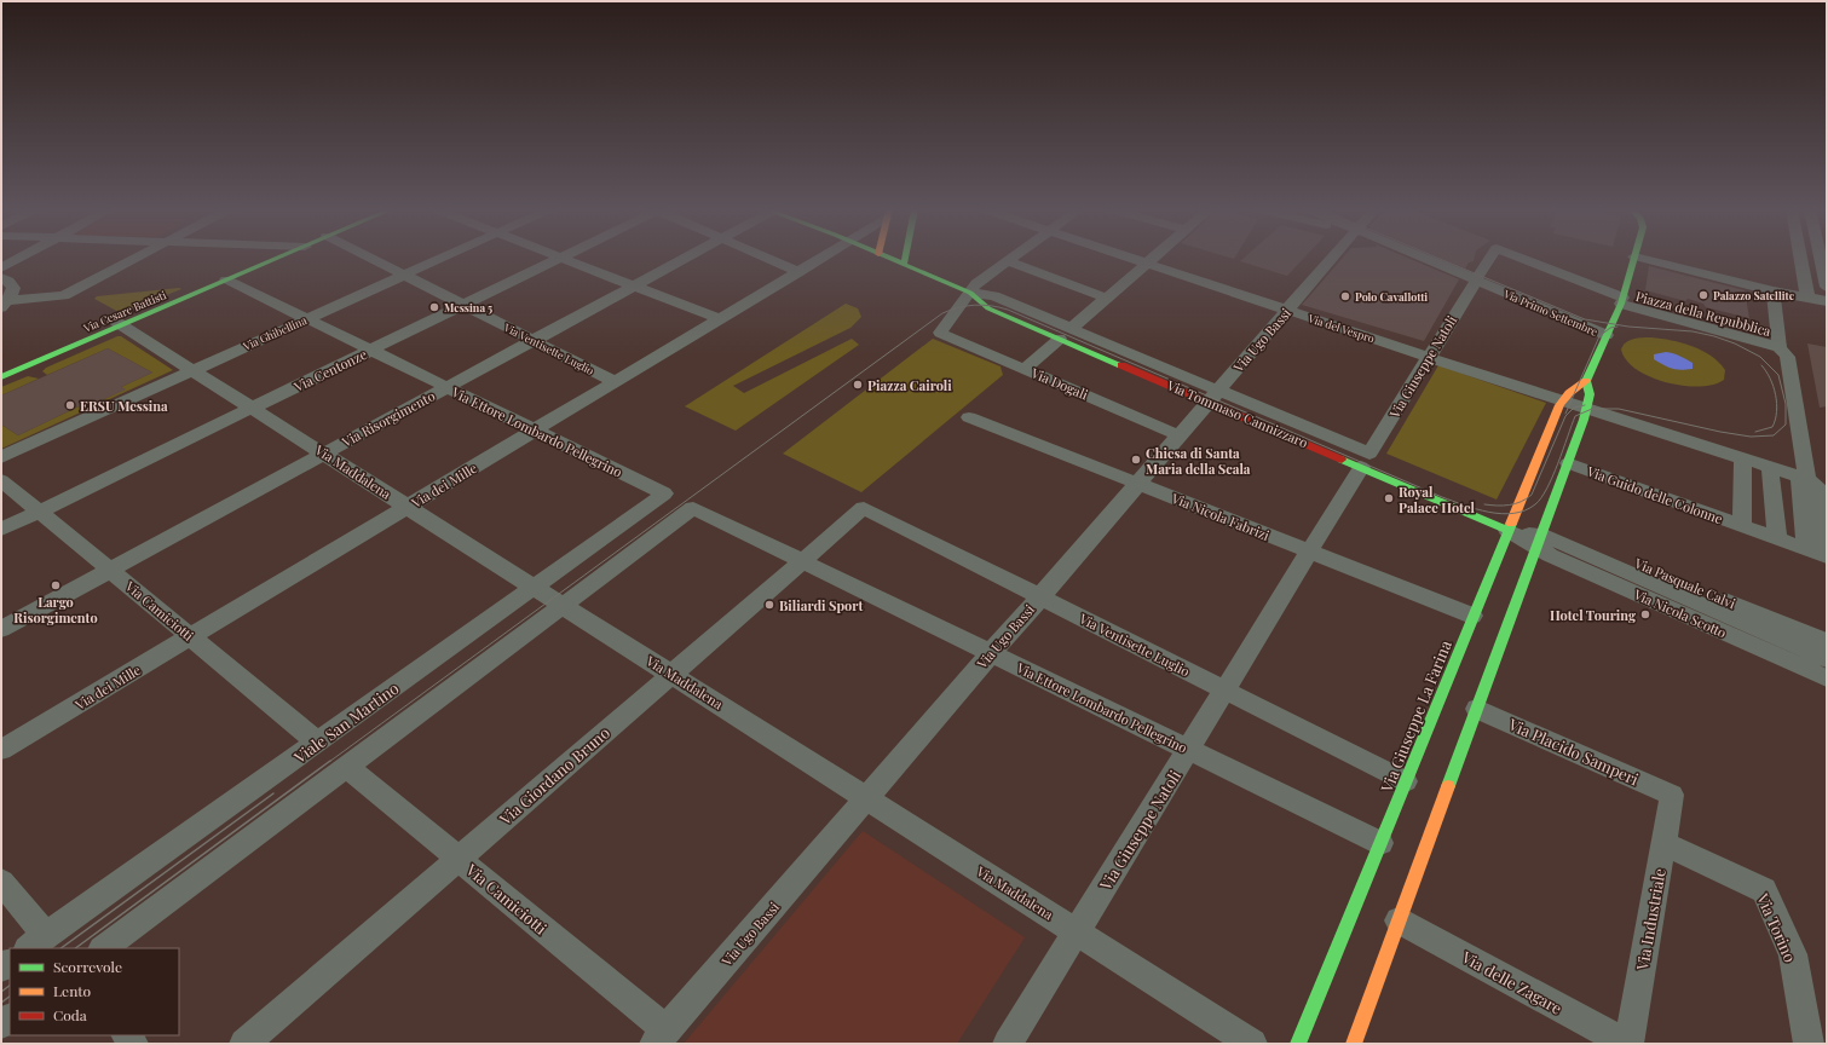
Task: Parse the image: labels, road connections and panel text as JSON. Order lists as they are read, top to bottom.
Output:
{
  "streets": {
    "main road": [
      "Via Cesare Battisti",
      "Piazza della Repubblica",
      "Via Tommaso Cannizzaro",
      "Via Giuseppe La Farina"
    ],
    "street": [
      "Via Primo Settembre",
      "Via del Vespro",
      "Via Ghibellina",
      "Via Ugo Bassi",
      "Via Ventisette Luglio",
      "Via Giuseppe Natoli",
      "Via Centonze",
      "Via Dogali",
      "Via Risorgimento",
      "Via Ettore Lombardo Pellegrino",
      "Via Maddalena",
      "Via dei Mille",
      "Via Guido delle Colonne",
      "Via Nicola Fabrizi",
      "Via Pasquale Calvi",
      "Via Camiciotti",
      "Via Nicola Scotto",
      "Viale San Martino",
      "Via Placido Samperi",
      "Via Giordano Bruno",
      "Via Industriale",
      "Via Torino",
      "Via delle Zagare"
    ]
  },
  "crossings": [
    ["Via Cesare Battisti", "Via Ettore Lombardo Pellegrino"],
    ["Via Cesare Battisti", "Via Maddalena"],
    ["Via Primo Settembre", "Piazza della Repubblica"],
    ["Via Primo Settembre", "Via Giuseppe Natoli"],
    ["Piazza della Repubblica", "Via Giuseppe Natoli"],
    ["Via del Vespro", "Via Ugo Bassi"],
    ["Via del Vespro", "Via Giuseppe Natoli"],
    ["Via del Vespro", "Via Giuseppe La Farina"],
    ["Via Ghibellina", "Via Ventisette Luglio"],
    ["Via Ghibellina", "Via Ettore Lombardo Pellegrino"],
    ["Via Ghibellina", "Via Maddalena"],
    ["Via Ugo Bassi", "Via Ventisette Luglio"],
    ["Via Ugo Bassi", "Via Dogali"],
    ["Via Ugo Bassi", "Via Tommaso Cannizzaro"],
    ["Via Ugo Bassi", "Via Ettore Lombardo Pellegrino"],
    ["Via Ugo Bassi", "Via Maddalena"],
    ["Via Ugo Bassi", "Via Nicola Fabrizi"],
    ["Via Ugo Bassi", "Via Camiciotti"],
    ["Via Ventisette Luglio", "Via Giuseppe Natoli"],
    ["Via Ventisette Luglio", "Via Centonze"],
    ["Via Ventisette Luglio", "Via Risorgimento"],
    ["Via Ventisette Luglio", "Via dei Mille"],
    ["Via Ventisette Luglio", "Via Giuseppe La Farina"],
    ["Via Ventisette Luglio", "Via Giordano Bruno"],
    ["Via Giuseppe Natoli", "Via Tommaso Cannizzaro"],
    ["Via Giuseppe Natoli", "Via Ettore Lombardo Pellegrino"],
    ["Via Giuseppe Natoli", "Via Maddalena"],
    ["Via Giuseppe Natoli", "Via Nicola Fabrizi"],
    ["Via Centonze", "Via Ettore Lombardo Pellegrino"],
    ["Via Centonze", "Via Maddalena"],
    ["Via Centonze", "Via Camiciotti"],
    ["Via Dogali", "Via Tommaso Cannizzaro"],
    ["Via Tommaso Cannizzaro", "Via Giuseppe La Farina"],
    ["Via Risorgimento", "Via Ettore Lombardo Pellegrino"],
    ["Via Risorgimento", "Via Maddalena"],
    ["Via Risorgimento", "Via Camiciotti"],
    ["Via Ettore Lombardo Pellegrino", "Via Maddalena"],
    ["Via Ettore Lombardo Pellegrino", "Via dei Mille"],
    ["Via Ettore Lombardo Pellegrino", "Via Giuseppe La Farina"],
    ["Via Ettore Lombardo Pellegrino", "Viale San Martino"],
    ["Via Ettore Lombardo Pellegrino", "Via Giordano Bruno"],
    ["Via Maddalena", "Via dei Mille"],
    ["Via Maddalena", "Viale San Martino"],
    ["Via Maddalena", "Via Giordano Bruno"],
    ["Via dei Mille", "Via Camiciotti"],
    ["Via Nicola Fabrizi", "Via Giuseppe La Farina"],
    ["Via Pasquale Calvi", "Via Nicola Scotto"],
    ["Via Camiciotti", "Viale San Martino"],
    ["Via Camiciotti", "Via Giordano Bruno"],
    ["Via Placido Samperi", "Via Industriale"],
    ["Via Industriale", "Via Torino"],
    ["Via Industriale", "Via delle Zagare"]
  ],
  "places": [
    "Palazzo Satellite",
    "Polo Cavallotti",
    "Messina 5",
    "Piazza Cairoli",
    "ERSU Messina",
    "Chiesa di Santa Maria della Scala",
    "Royal Palace Hotel",
    "Largo Risorgimento",
    "Biliardi Sport",
    "Hotel Touring"
  ],
  "legend": ["Scorrevole", "Lento", "Coda"]
}
